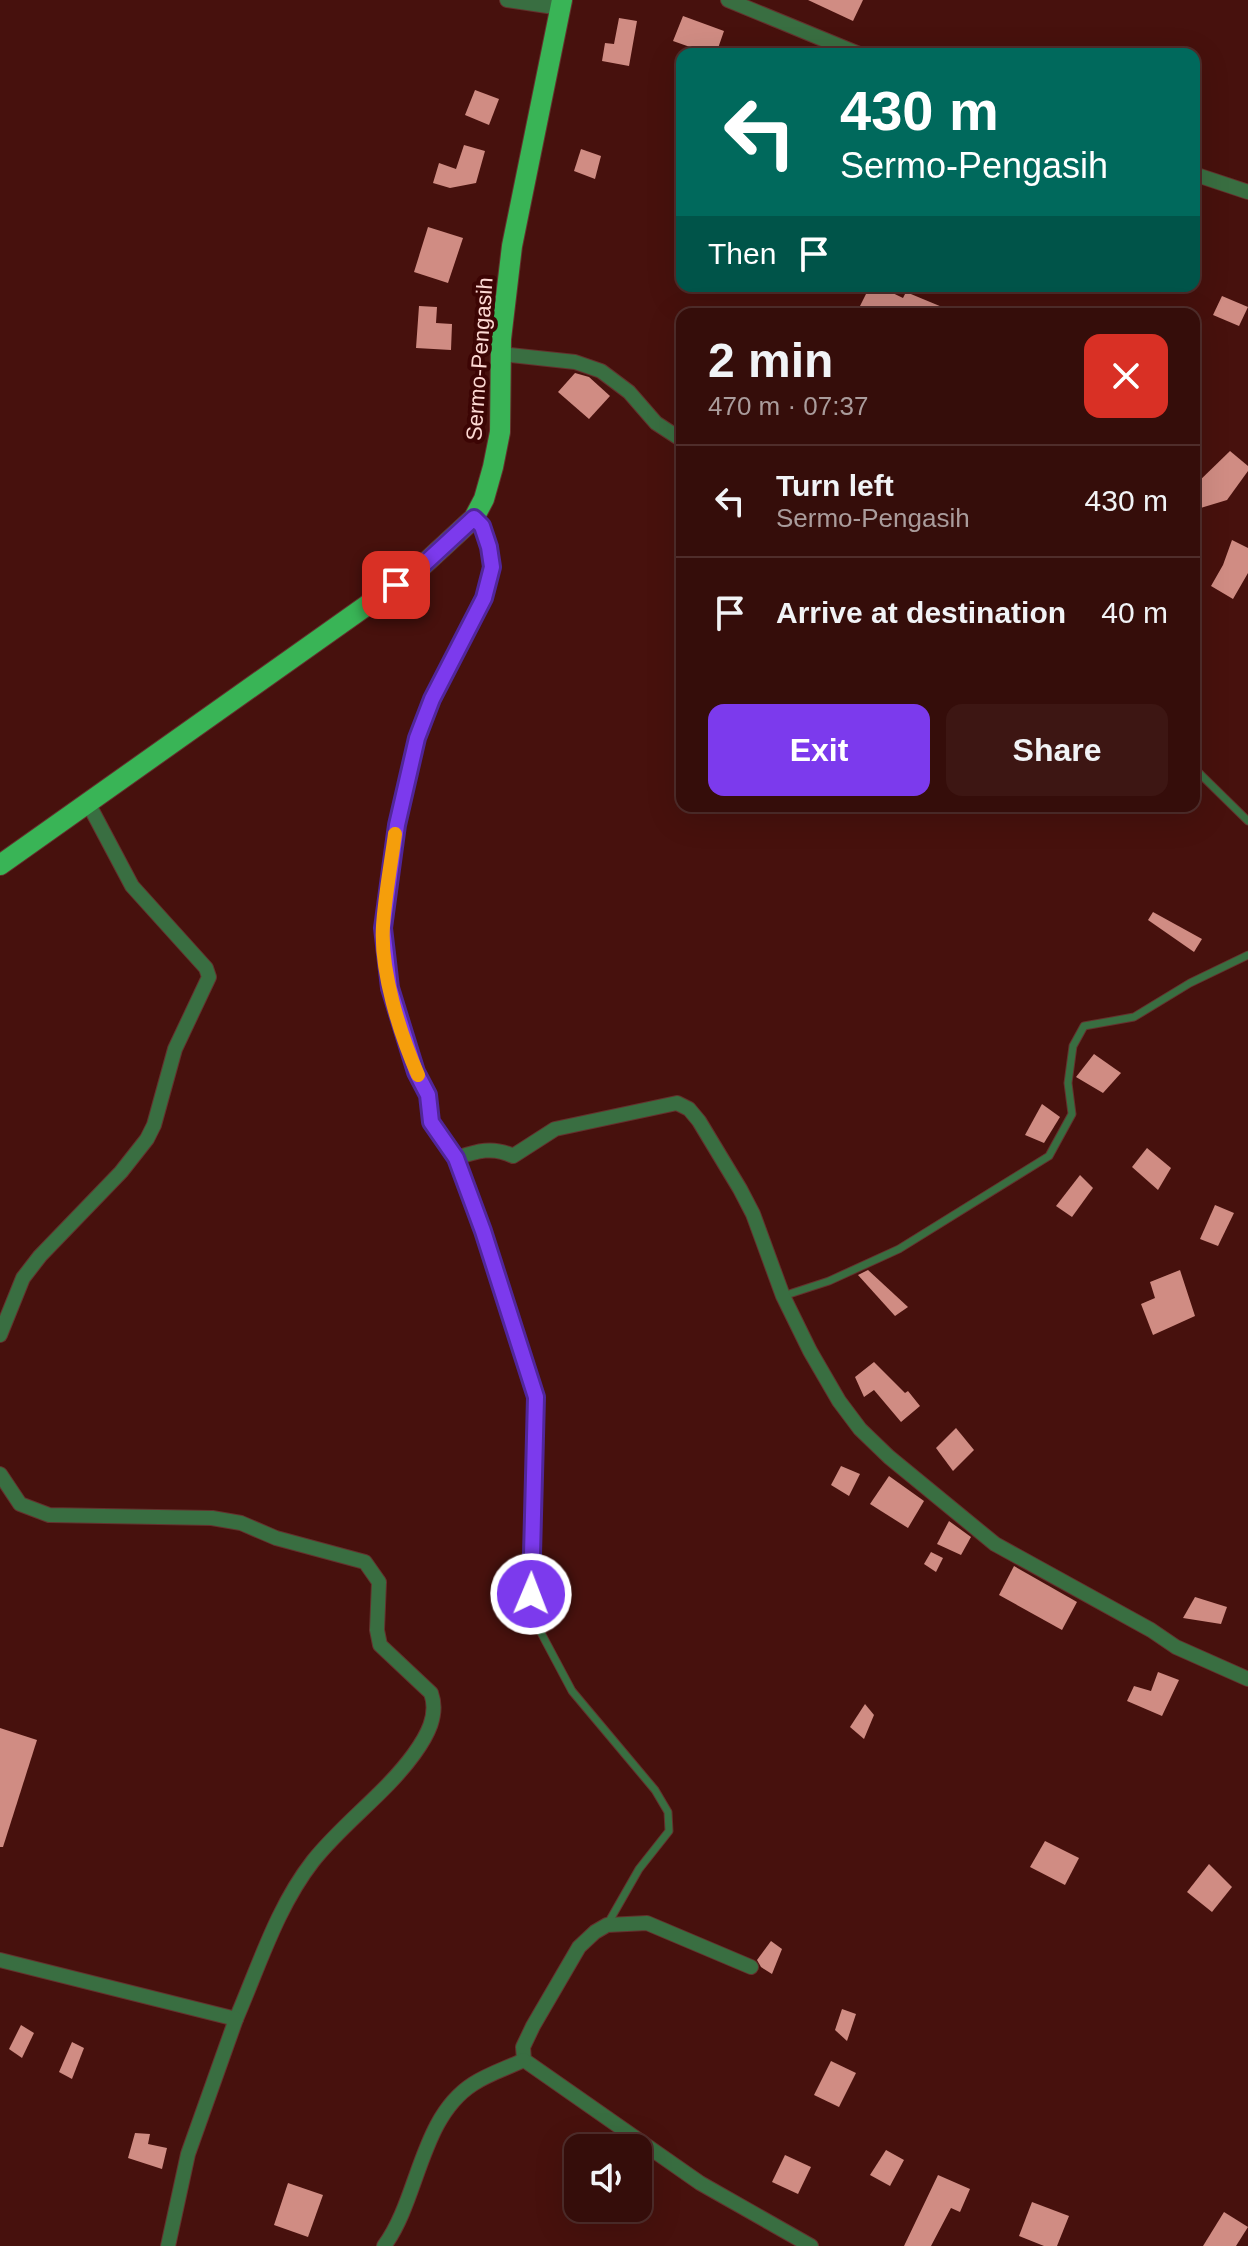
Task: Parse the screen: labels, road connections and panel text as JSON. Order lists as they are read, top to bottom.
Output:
{
  "streets": {
    "main road": ["Sermo-Pengasih"]
  },
  "page": {
    "turn": ["430 m", "Sermo-Pengasih"],
    "then": "Then",
    "heading": ["2 min", "470 m · 07:37"],
    "list": [
      {
        "name": "Turn left",
        "note": "Sermo-Pengasih",
        "value": "430 m"
      },
      {
        "name": "Arrive at destination",
        "value": "40 m"
      }
    ],
    "buttons": ["Exit", "Share"]
  }
}
